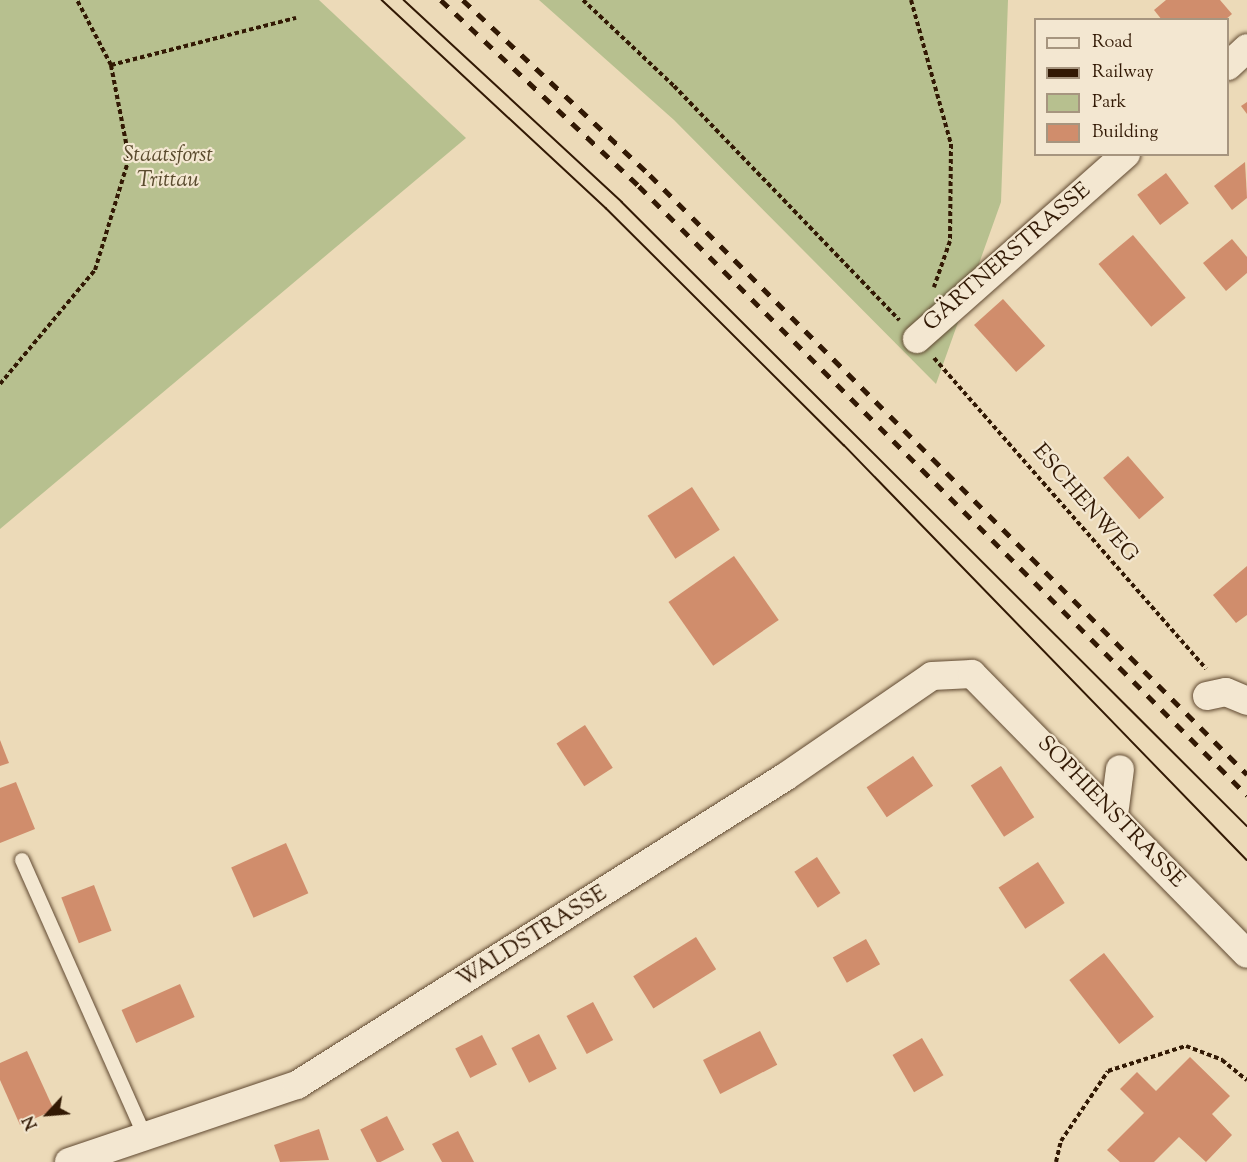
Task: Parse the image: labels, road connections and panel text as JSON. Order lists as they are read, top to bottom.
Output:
{
  "streets": {
    "street": ["GÄRTNERSTRASSE", "SOPHIENSTRASSE", "WALDSTRASSE"],
    "path": ["ESCHENWEG"]
  },
  "crossings": [
    ["GÄRTNERSTRASSE", "ESCHENWEG"],
    ["SOPHIENSTRASSE", "WALDSTRASSE"]
  ],
  "parks": ["Staatsforst Trittau"],
  "legend": [
    "Road",
    "Railway",
    "Park",
    "Building"
  ],
  "north": "bottom left"
}
